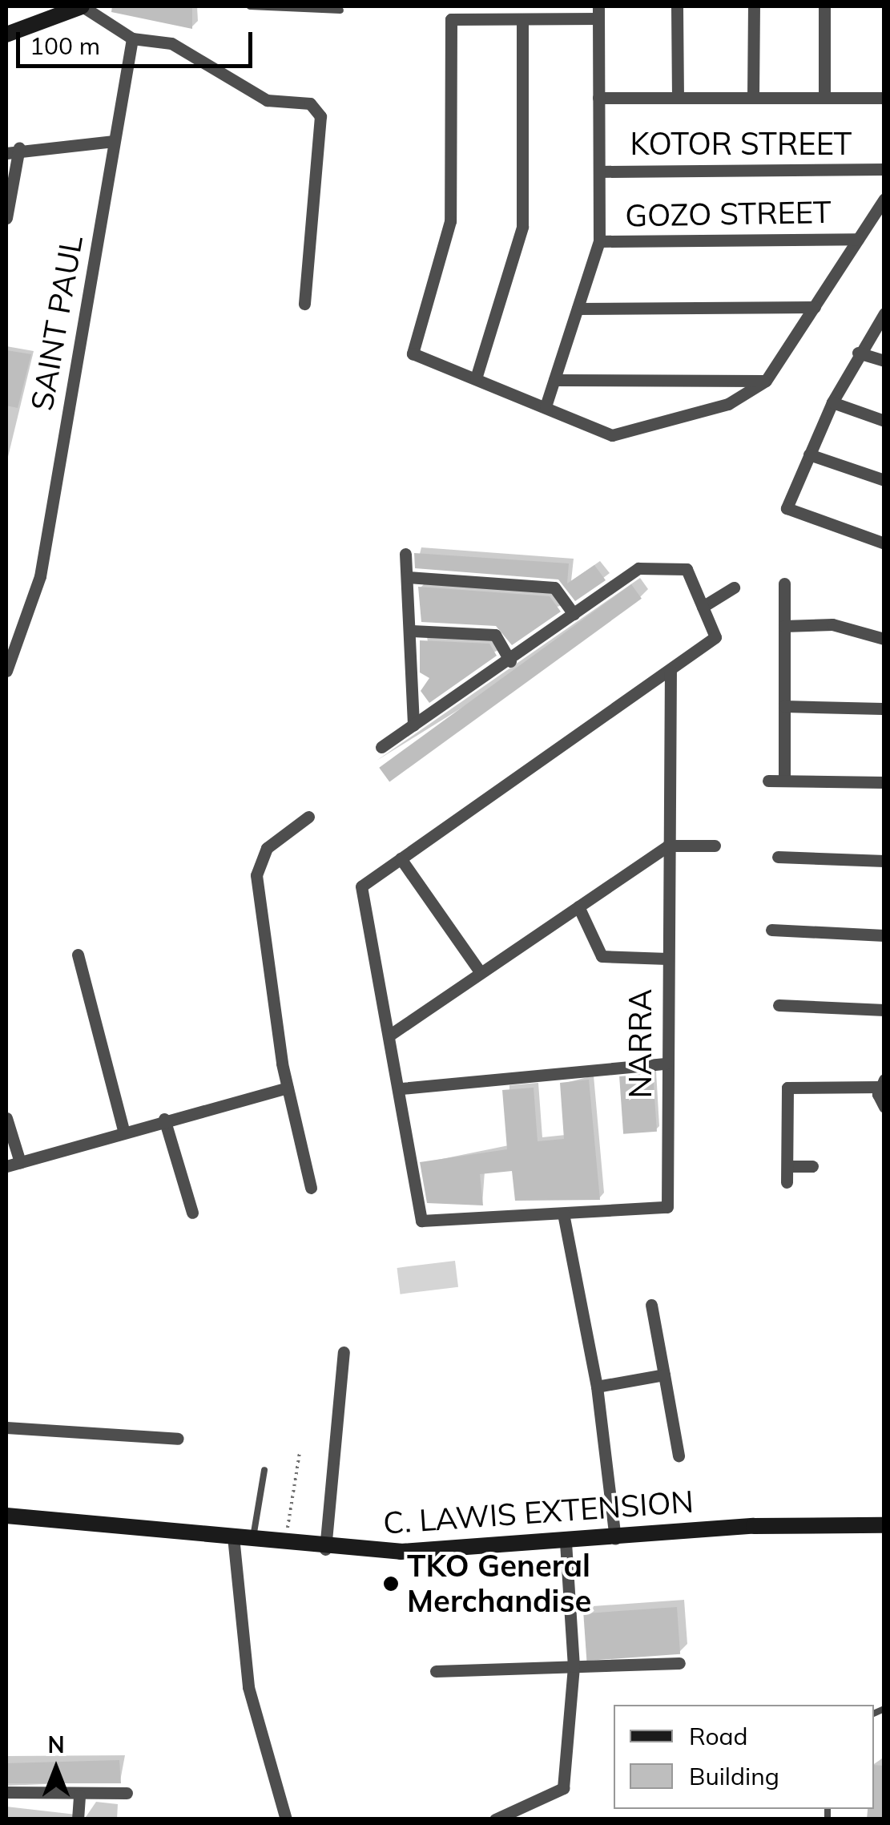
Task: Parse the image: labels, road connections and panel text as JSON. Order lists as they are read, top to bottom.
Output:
{
  "streets": {
    "street": [
      "KOTOR STREET",
      "GOZO STREET",
      "SAINT PAUL",
      "NARRA",
      "C. LAWIS EXTENSION"
    ]
  },
  "places": ["TKO General Merchandise"],
  "legend": ["Road", "Building"],
  "scale_bar": "100 m",
  "north": "top"
}
